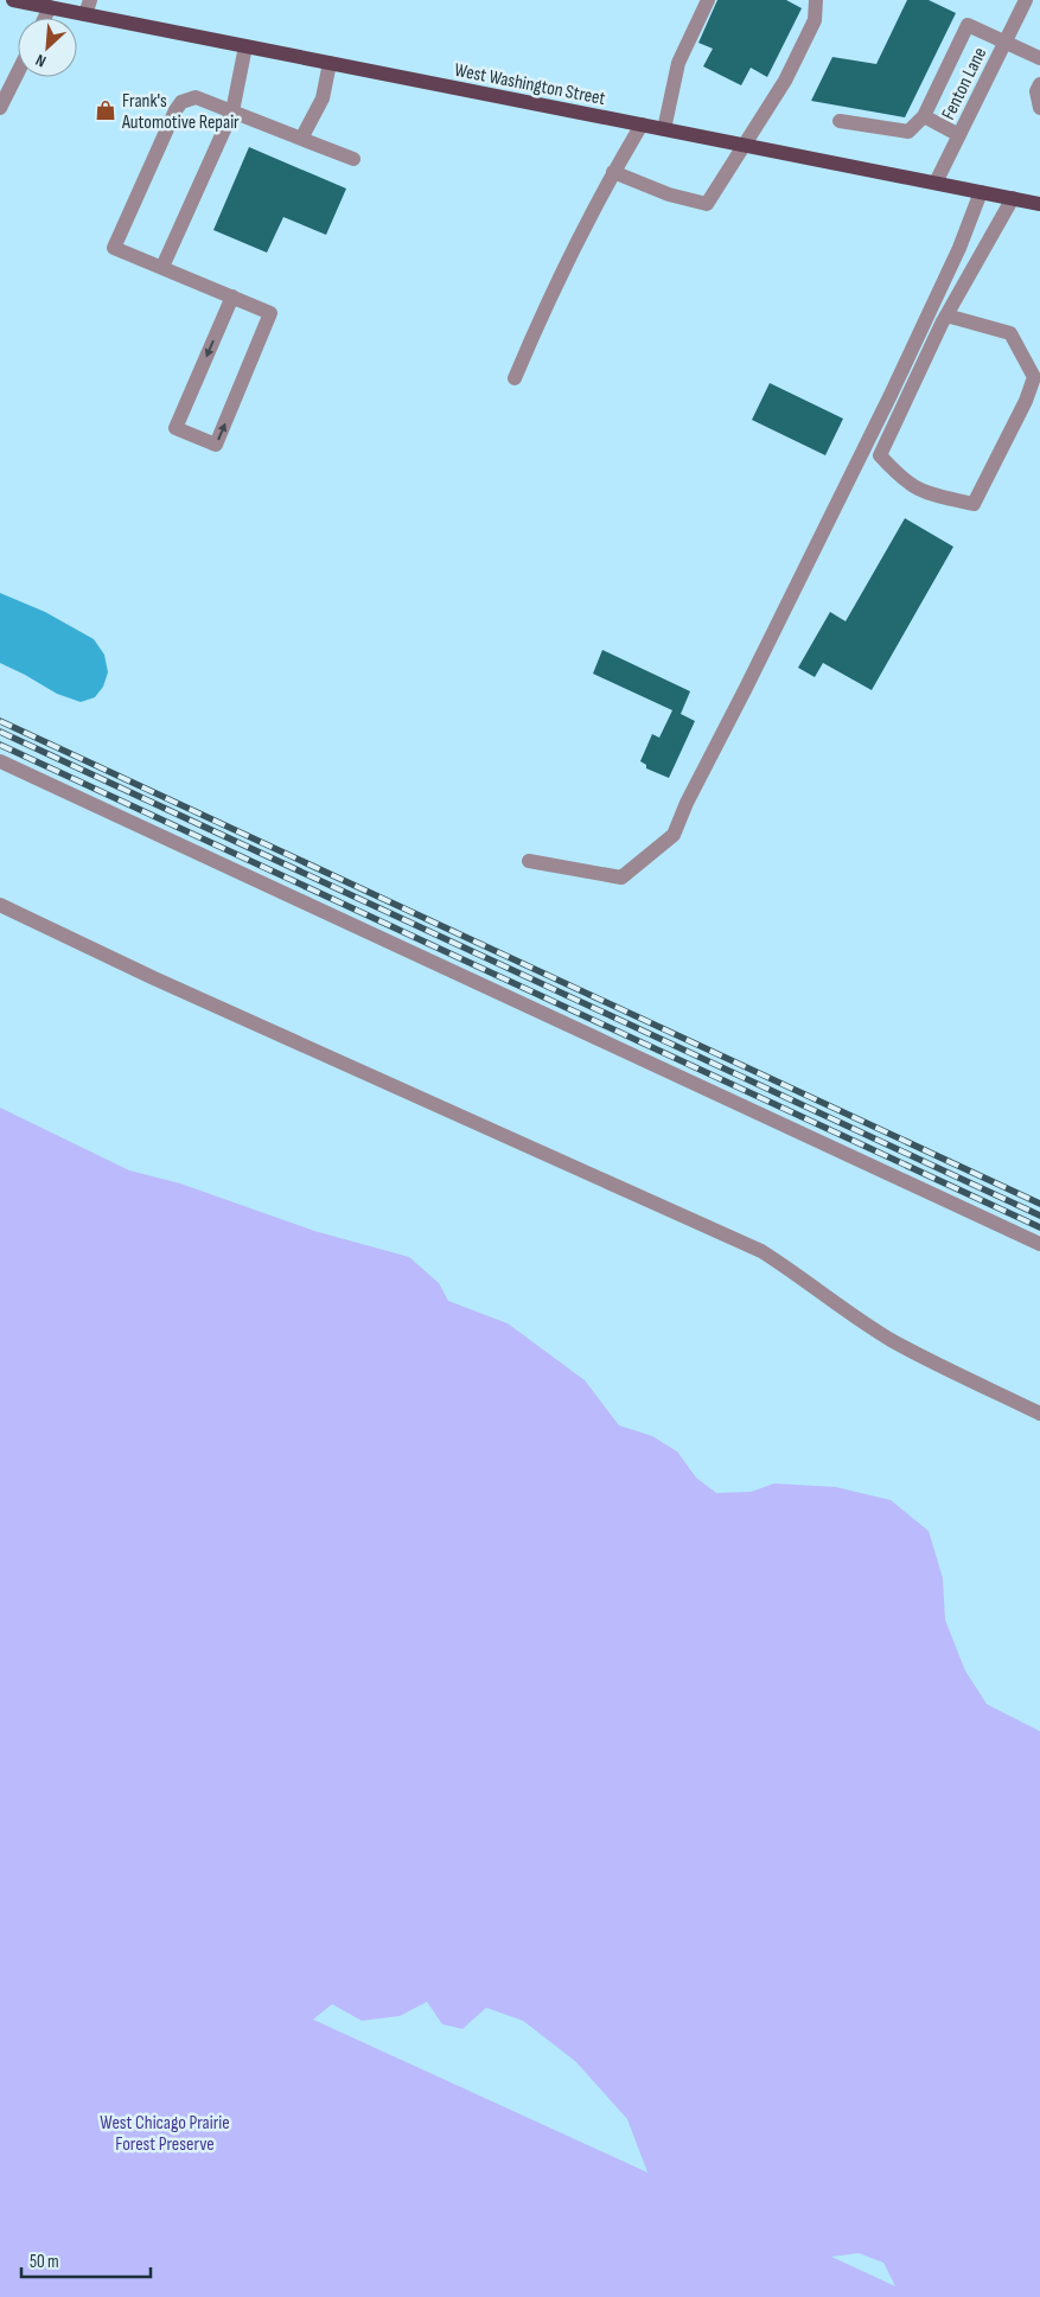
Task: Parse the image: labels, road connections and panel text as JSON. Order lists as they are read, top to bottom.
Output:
{
  "streets": {
    "main road": ["West Washington Street"],
    "street": ["Fenton Lane"]
  },
  "crossings": [
    ["West Washington Street", "Fenton Lane"]
  ],
  "parks": ["West Chicago Prairie Forest Preserve"],
  "places": {
    "shop": ["Frank's Automotive Repair"]
  },
  "scale_bar": "50 m",
  "north": "bottom left"
}
